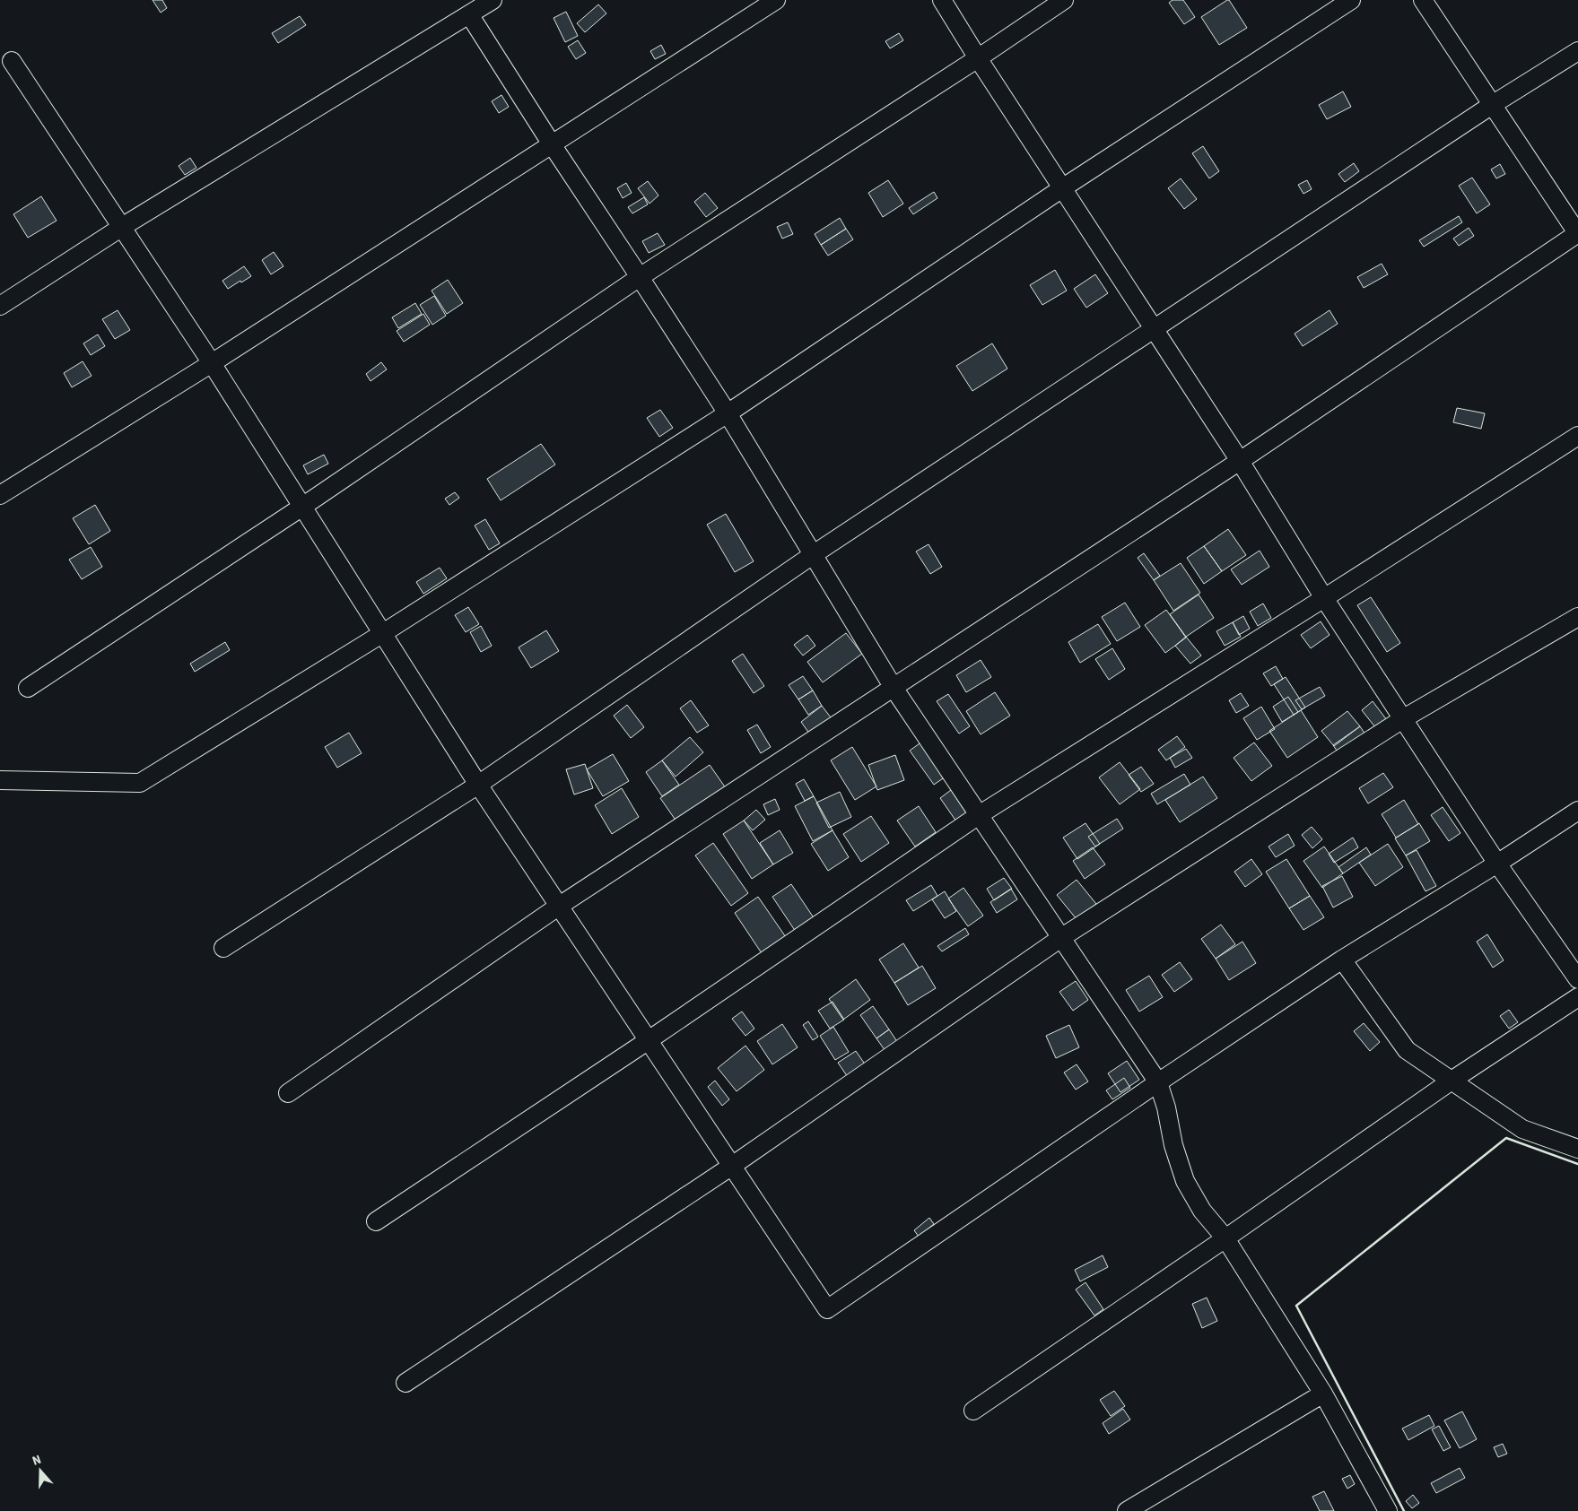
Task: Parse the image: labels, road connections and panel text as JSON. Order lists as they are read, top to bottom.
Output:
{
  "north": "top"
}
